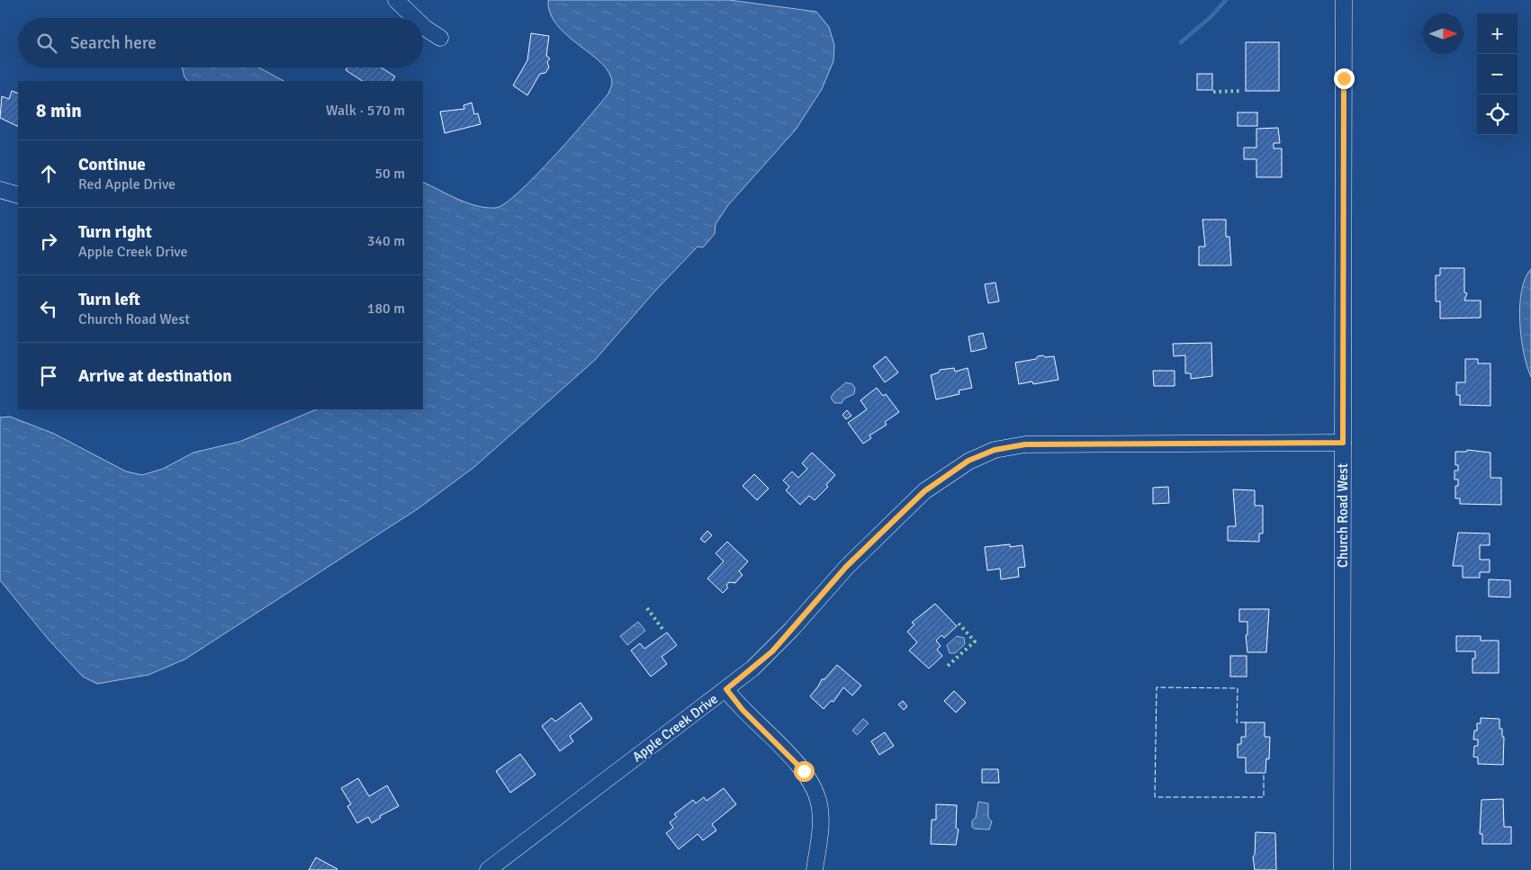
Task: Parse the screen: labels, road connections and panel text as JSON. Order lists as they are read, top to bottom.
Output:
{
  "streets": {
    "street": ["Church Road West", "Apple Creek Drive"]
  },
  "crossings": [
    ["Church Road West", "Apple Creek Drive"]
  ],
  "north": "right",
  "page": {
    "map_buttons": ["+", "−"],
    "search": "Search here",
    "heading": ["8 min", "Walk · 570 m"],
    "list": [
      ["Continue", "Red Apple Drive", "50 m"],
      ["Turn right", "Apple Creek Drive", "340 m"],
      ["Turn left", "Church Road West", "180 m"],
      "Arrive at destination"
    ]
  }
}
